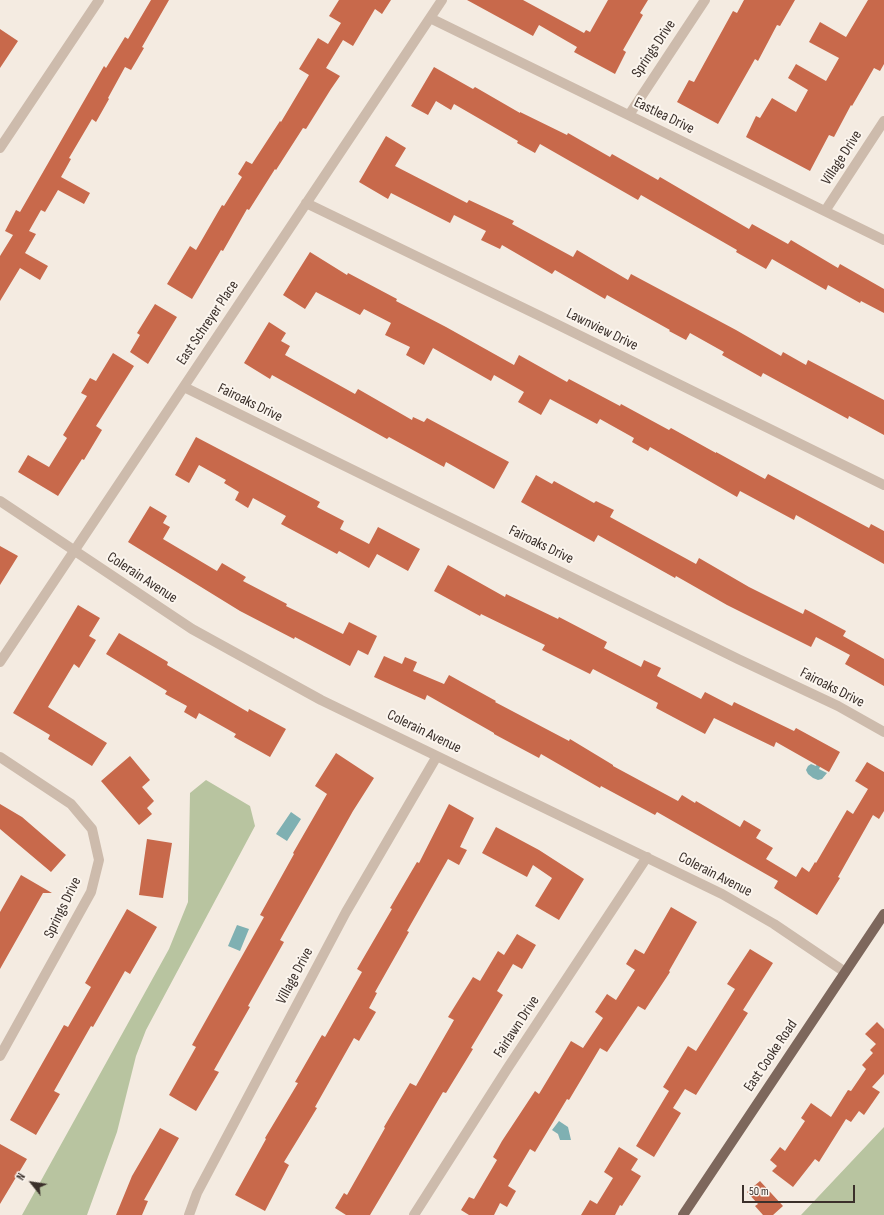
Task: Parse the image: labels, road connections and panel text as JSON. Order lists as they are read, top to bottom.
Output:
{
  "streets": {
    "main road": ["East Cooke Road"],
    "street": [
      "Springs Drive",
      "Eastlea Drive",
      "Village Drive",
      "East Schreyer Place",
      "Lawnview Drive",
      "Fairoaks Drive",
      "Colerain Avenue",
      "Fairlawn Drive"
    ]
  },
  "crossings": [
    ["Springs Drive", "Eastlea Drive"],
    ["Eastlea Drive", "Village Drive"],
    ["Eastlea Drive", "East Schreyer Place"],
    ["Village Drive", "Colerain Avenue"],
    ["East Schreyer Place", "Lawnview Drive"],
    ["East Schreyer Place", "Fairoaks Drive"],
    ["East Schreyer Place", "Colerain Avenue"],
    ["Colerain Avenue", "Fairlawn Drive"],
    ["Colerain Avenue", "East Cooke Road"]
  ],
  "scale_bar": "50 m",
  "north": "top left"
}
